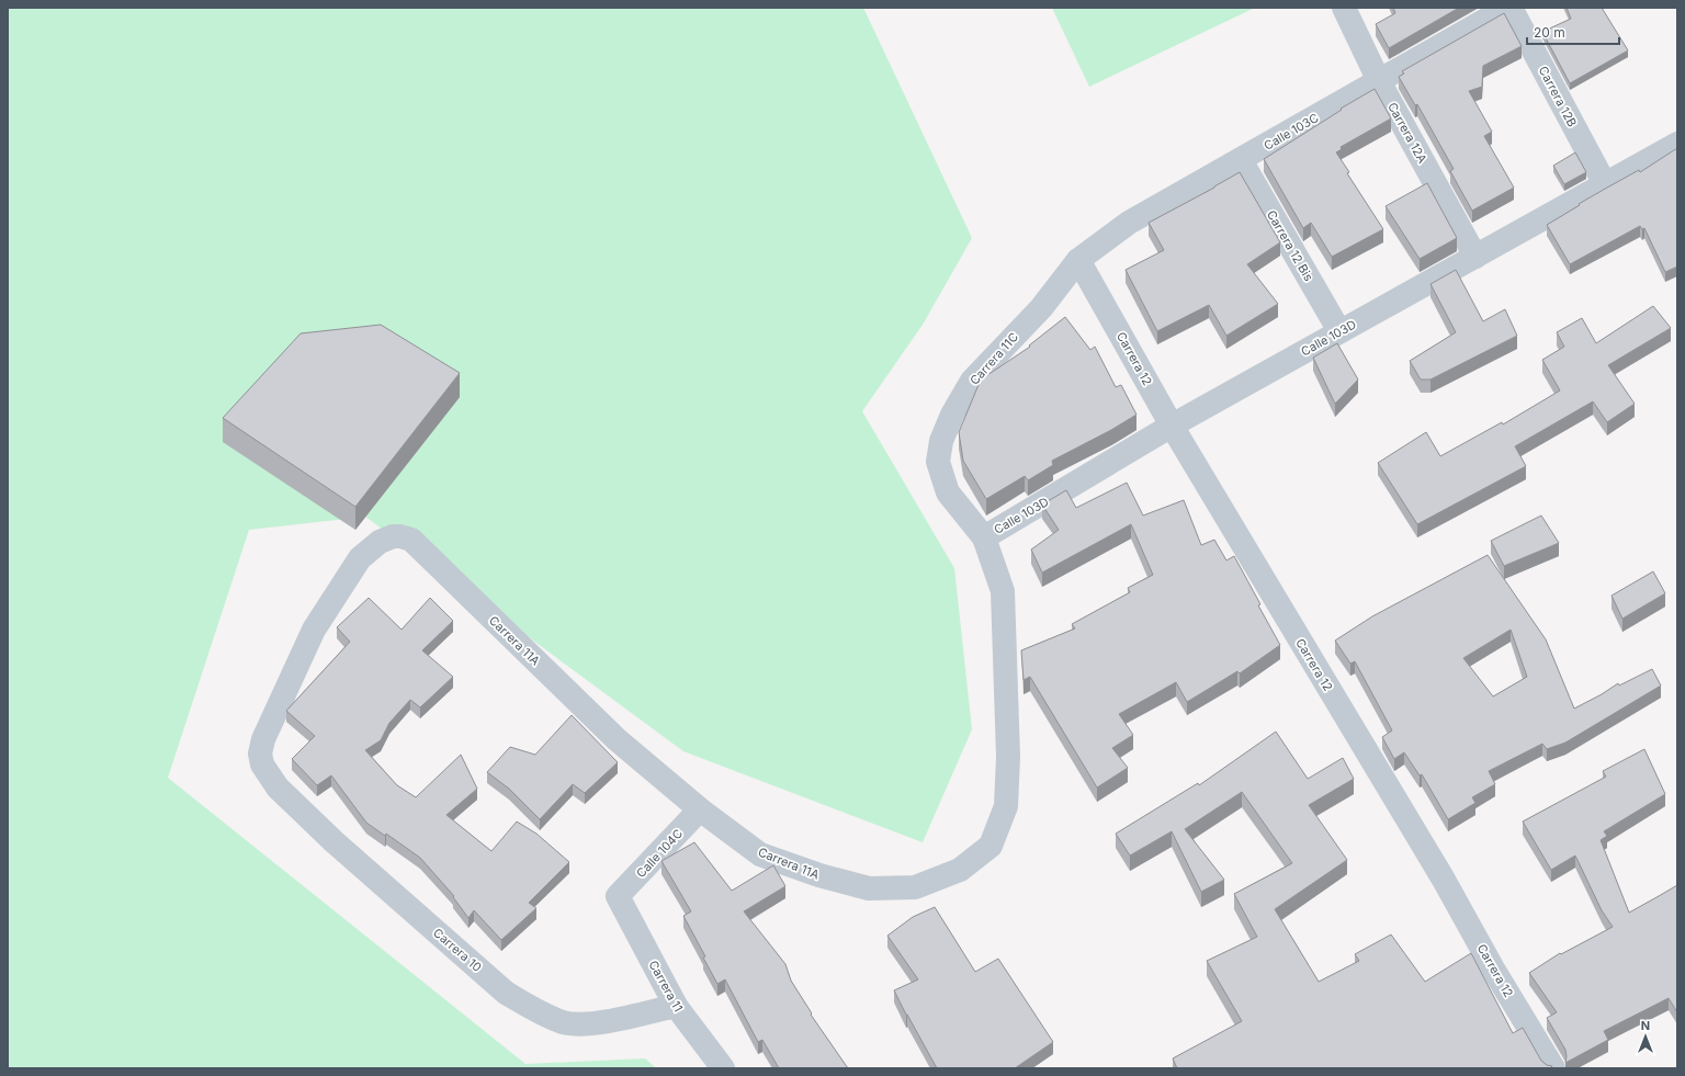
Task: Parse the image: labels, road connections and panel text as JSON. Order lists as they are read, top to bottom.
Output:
{
  "streets": {
    "street": [
      "Carrera 12B",
      "Calle 103C",
      "Carrera 12A",
      "Carrera 12 Bis",
      "Calle 103D",
      "Carrera 11C",
      "Carrera 12",
      "Carrera 11A",
      "Calle 104C",
      "Carrera 10",
      "Carrera 11"
    ]
  },
  "crossings": [
    ["Carrera 12B", "Calle 103C"],
    ["Carrera 12B", "Calle 103D"],
    ["Calle 103C", "Carrera 12A"],
    ["Calle 103C", "Carrera 12 Bis"],
    ["Calle 103C", "Carrera 11C"],
    ["Calle 103C", "Carrera 12"],
    ["Carrera 12A", "Calle 103D"],
    ["Carrera 12 Bis", "Calle 103D"],
    ["Calle 103D", "Carrera 11C"],
    ["Calle 103D", "Carrera 12"],
    ["Calle 103D", "Carrera 11A"],
    ["Carrera 11C", "Carrera 12"],
    ["Carrera 11C", "Carrera 11A"],
    ["Carrera 11A", "Calle 104C"],
    ["Carrera 11A", "Carrera 10"],
    ["Calle 104C", "Carrera 11"],
    ["Carrera 10", "Carrera 11"]
  ],
  "scale_bar": "20 m",
  "north": "top"
}
